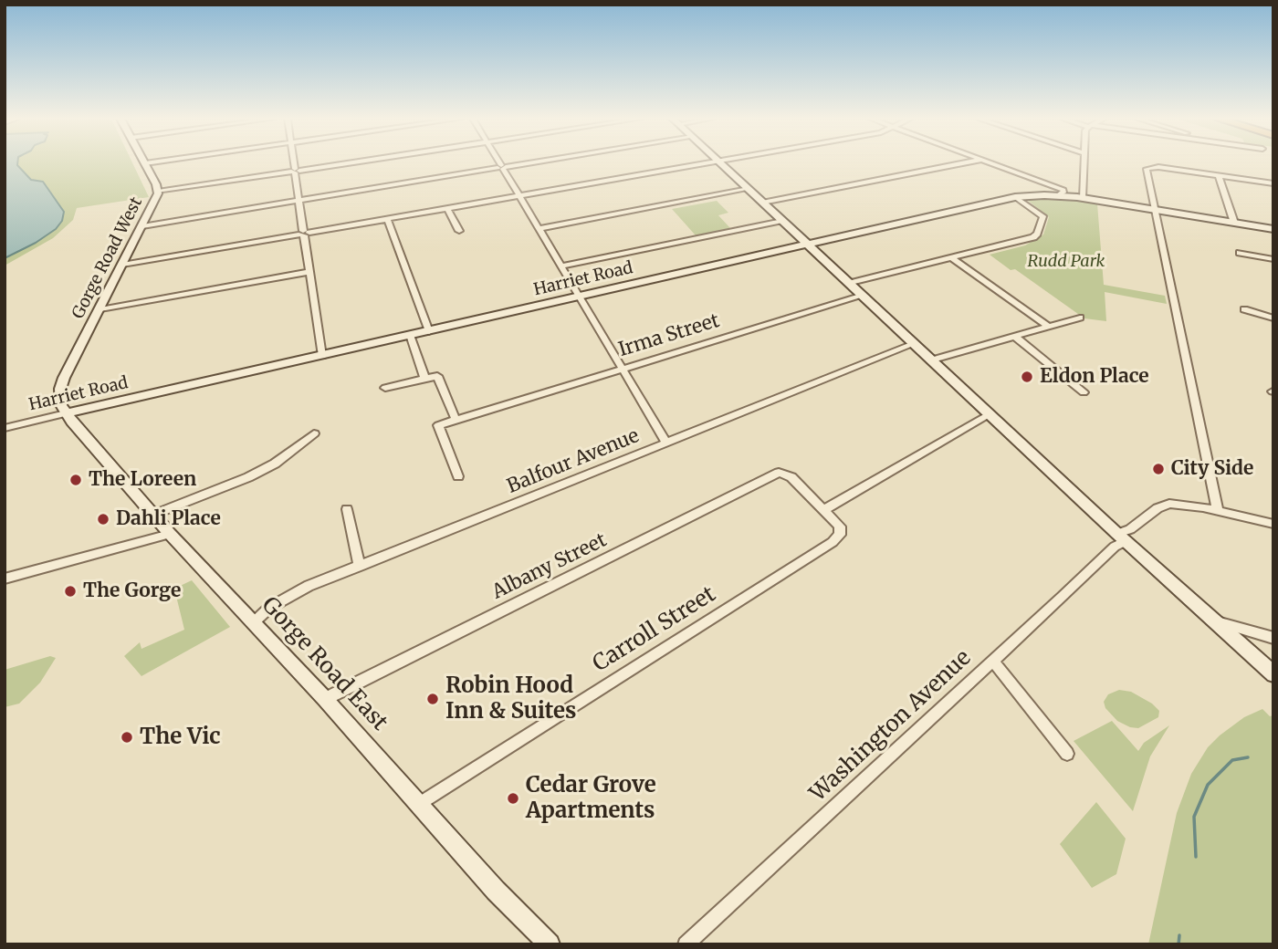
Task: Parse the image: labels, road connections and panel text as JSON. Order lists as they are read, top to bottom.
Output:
{
  "streets": {
    "main road": ["Gorge Road West", "Harriet Road", "Gorge Road East"],
    "street": [
      "Irma Street",
      "Balfour Avenue",
      "Albany Street",
      "Carroll Street",
      "Washington Avenue"
    ]
  },
  "crossings": [
    ["Gorge Road West", "Harriet Road"],
    ["Gorge Road West", "Gorge Road East"],
    ["Harriet Road", "Gorge Road East"],
    ["Balfour Avenue", "Gorge Road East"],
    ["Albany Street", "Carroll Street"],
    ["Albany Street", "Gorge Road East"],
    ["Carroll Street", "Gorge Road East"]
  ],
  "parks": ["Rudd Park"],
  "places": [
    "Eldon Place",
    "City Side",
    "The Loreen",
    "Dahli Place",
    "The Gorge",
    "Robin Hood Inn & Suites",
    "The Vic",
    "Cedar Grove Apartments"
  ]
}
